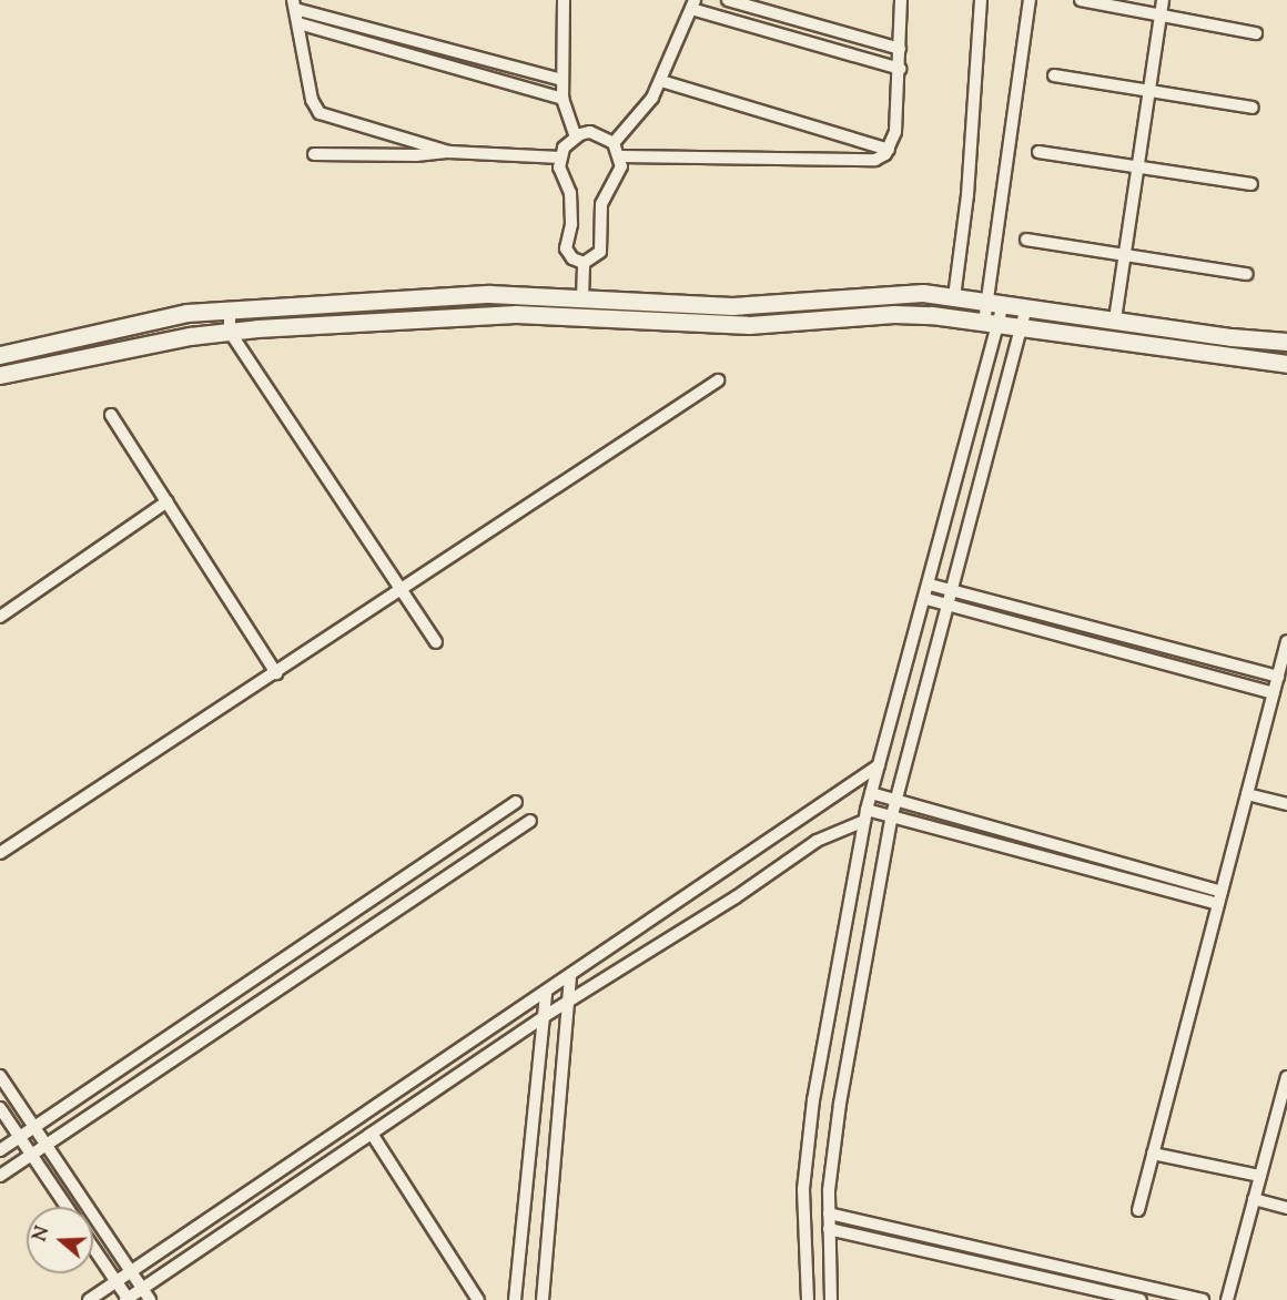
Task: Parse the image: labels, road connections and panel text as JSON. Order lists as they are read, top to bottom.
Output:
{
  "north": "left"
}
